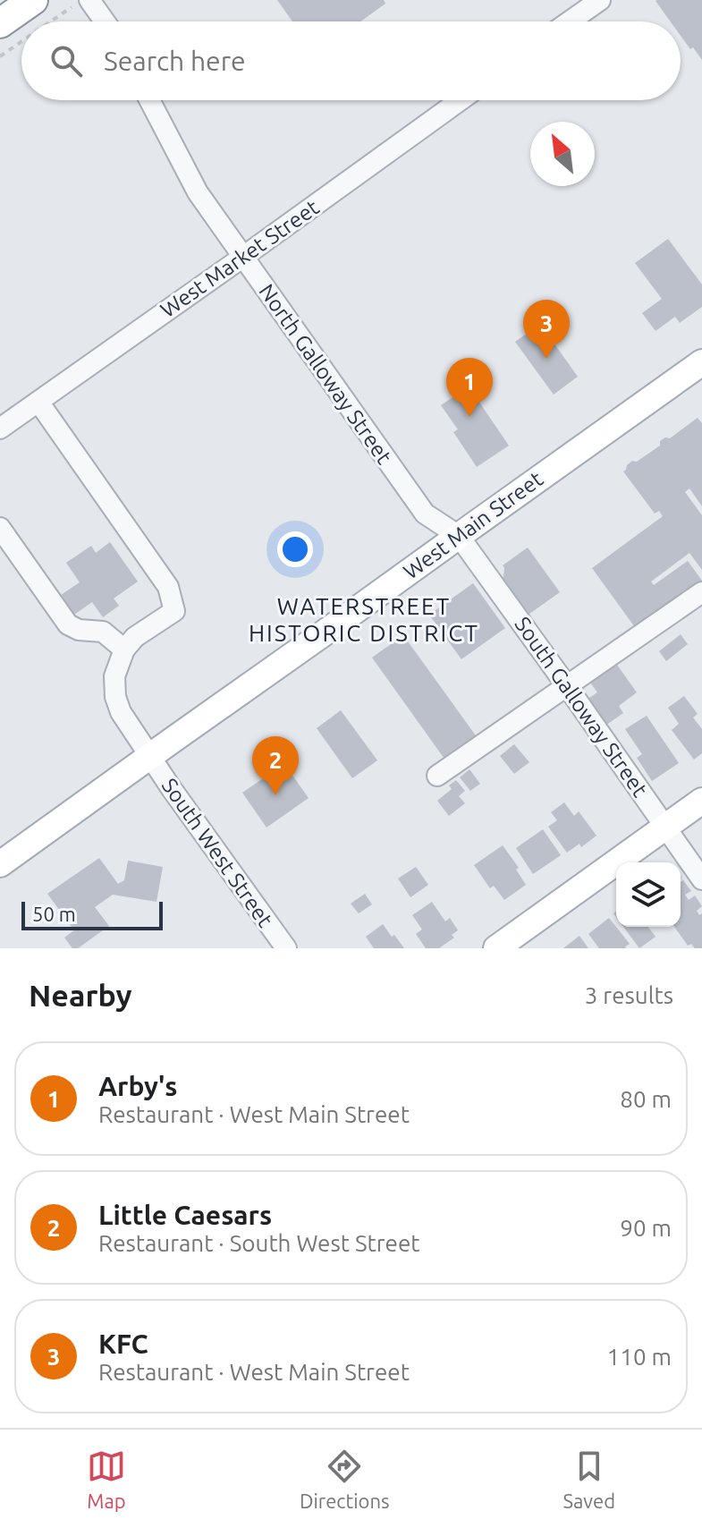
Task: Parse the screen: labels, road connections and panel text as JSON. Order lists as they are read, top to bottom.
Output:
{
  "streets": {
    "main road": ["West Main Street"],
    "street": [
      "West Market Street",
      "North Galloway Street",
      "South Galloway Street",
      "South West Street"
    ]
  },
  "crossings": [
    ["West Market Street", "North Galloway Street"],
    ["North Galloway Street", "West Main Street"],
    ["North Galloway Street", "South Galloway Street"],
    ["West Main Street", "South Galloway Street"],
    ["West Main Street", "South West Street"]
  ],
  "districts": ["WATERSTREET HISTORIC DISTRICT"],
  "scale_bar": "50 m",
  "north": "top left",
  "page": {
    "search": "Search here",
    "pins": ["3", "1", "2"],
    "scale": "50 m",
    "heading": ["Nearby", "3 results"],
    "list": [
      {
        "mark": "1",
        "name": "Arby's",
        "note": "Restaurant · West Main Street",
        "value": "80 m"
      },
      {
        "mark": "2",
        "name": "Little Caesars",
        "note": "Restaurant · South West Street",
        "value": "90 m"
      },
      {
        "mark": "3",
        "name": "KFC",
        "note": "Restaurant · West Main Street",
        "value": "110 m"
      }
    ],
    "nav": ["Map", "Directions", "Saved"]
  }
}
